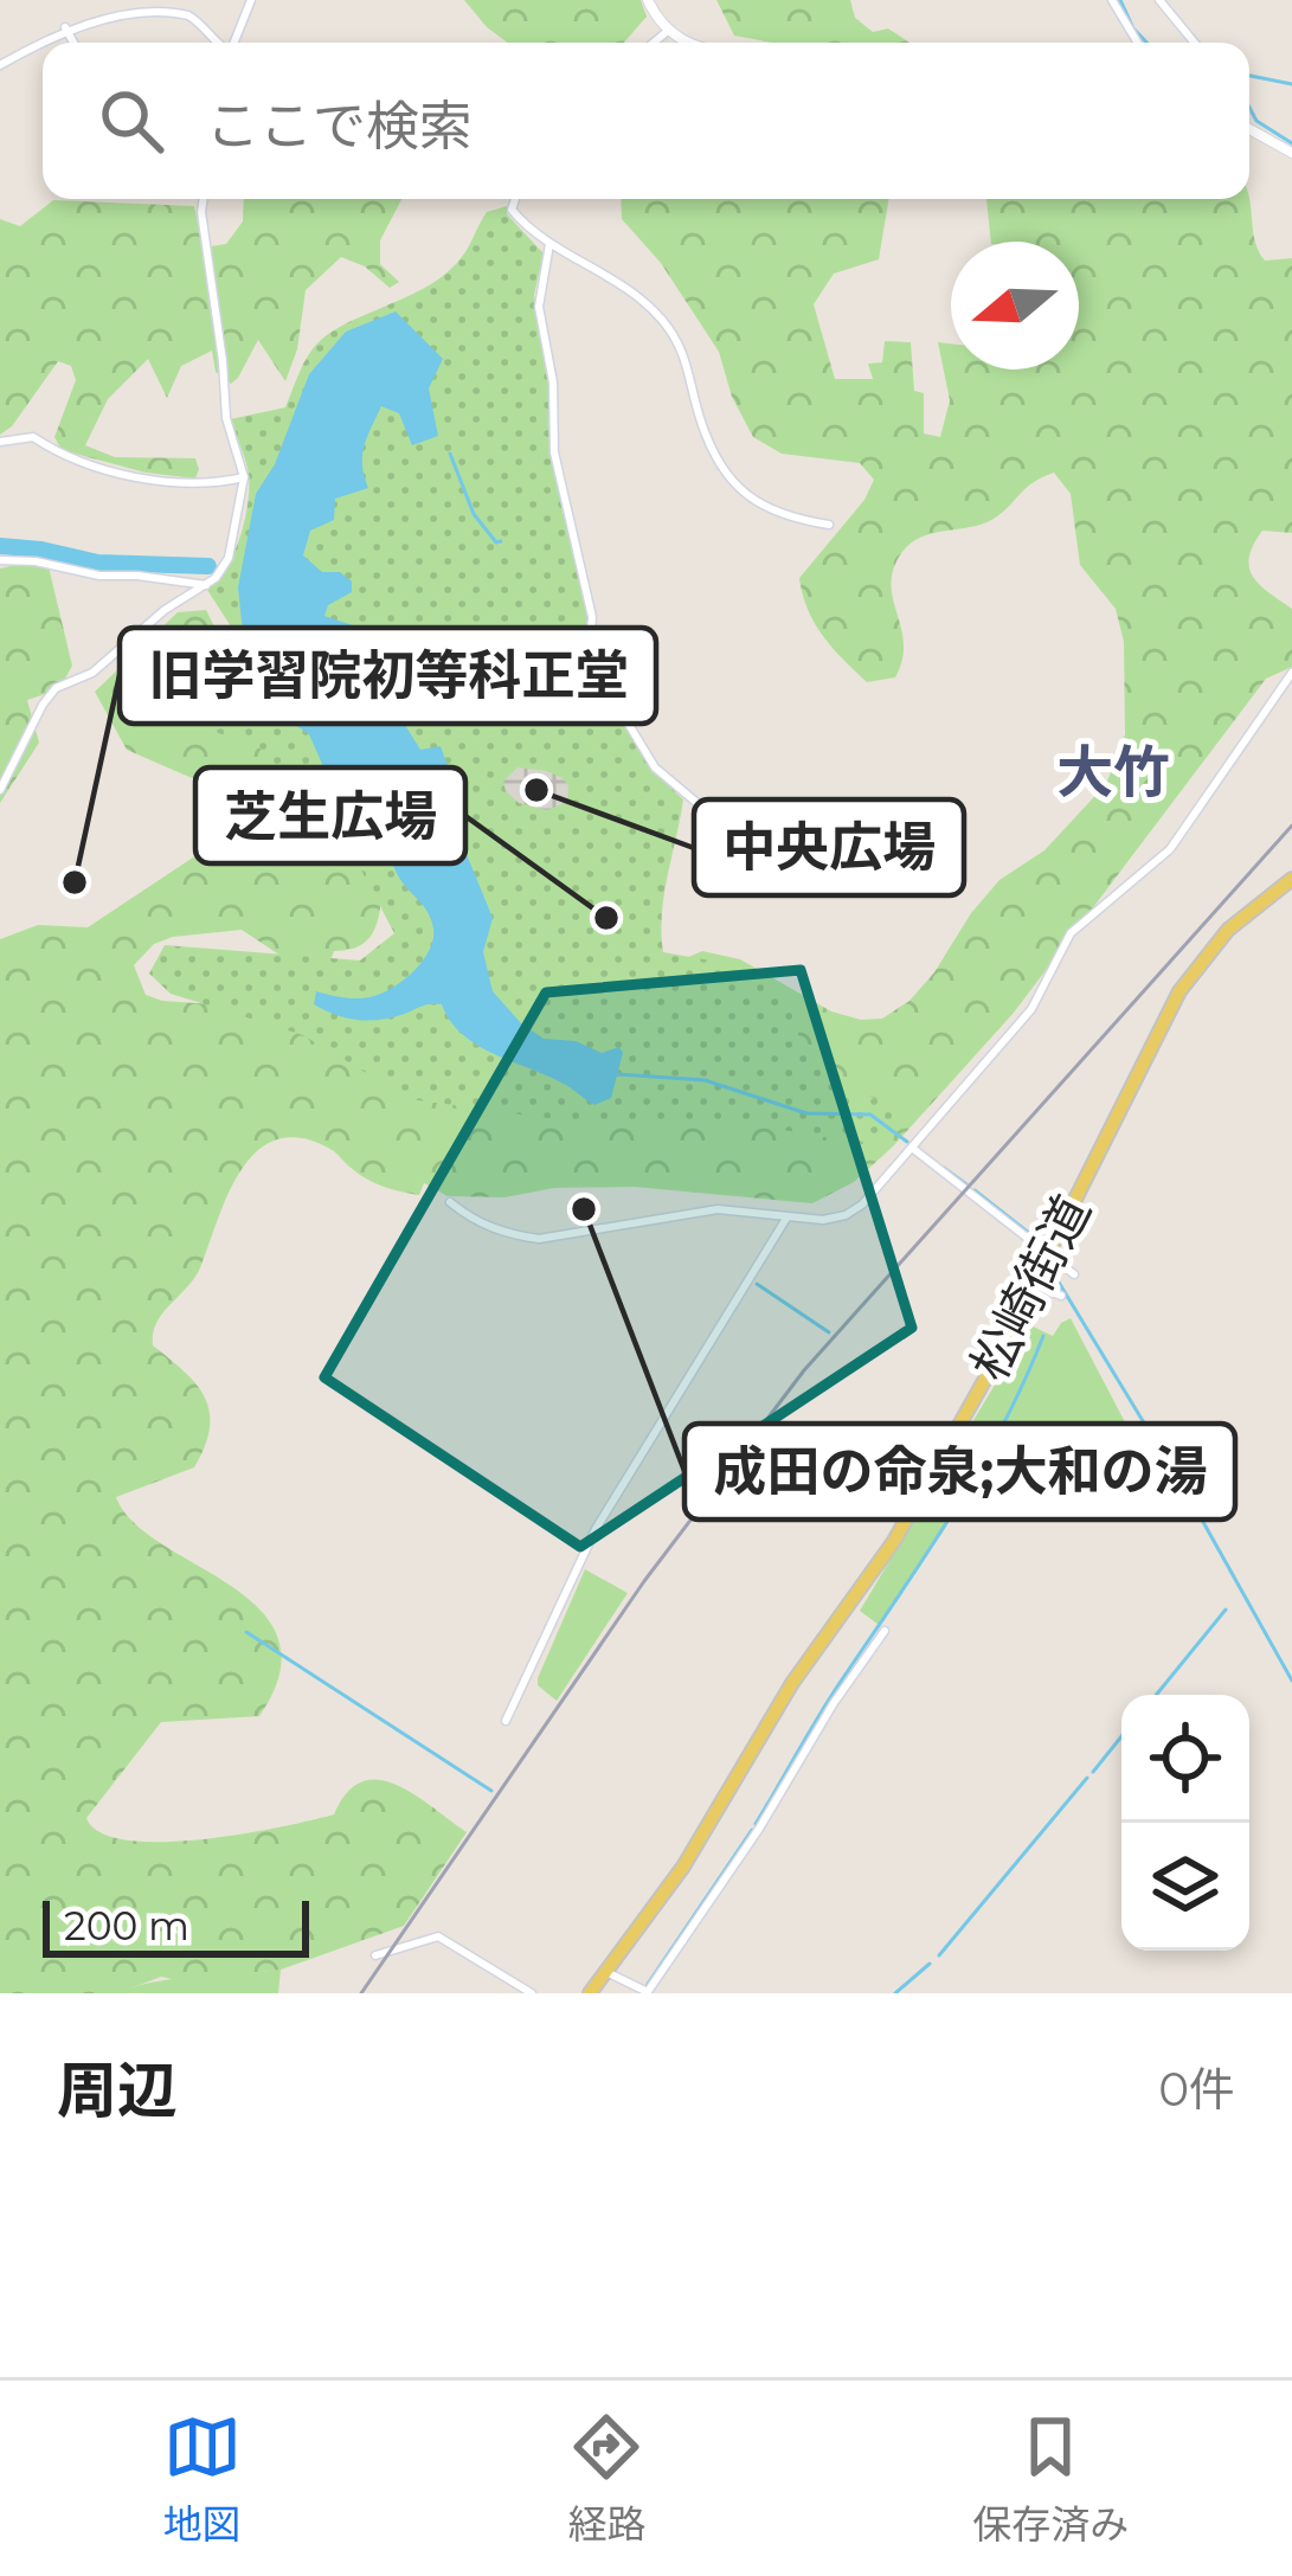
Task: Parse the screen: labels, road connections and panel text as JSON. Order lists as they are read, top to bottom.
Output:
{
  "streets": {
    "main road": ["松崎街道"]
  },
  "districts": ["大竹"],
  "places": [
    "中央広場",
    "旧学習院初等科正堂",
    "芝生広場",
    "成田の命泉;大和の湯"
  ],
  "scale_bar": "200 m",
  "north": "left",
  "page": {
    "search": "ここで検索",
    "scale": "200 m",
    "heading": ["周辺", "0件"],
    "nav": ["地図", "経路", "保存済み"]
  }
}
